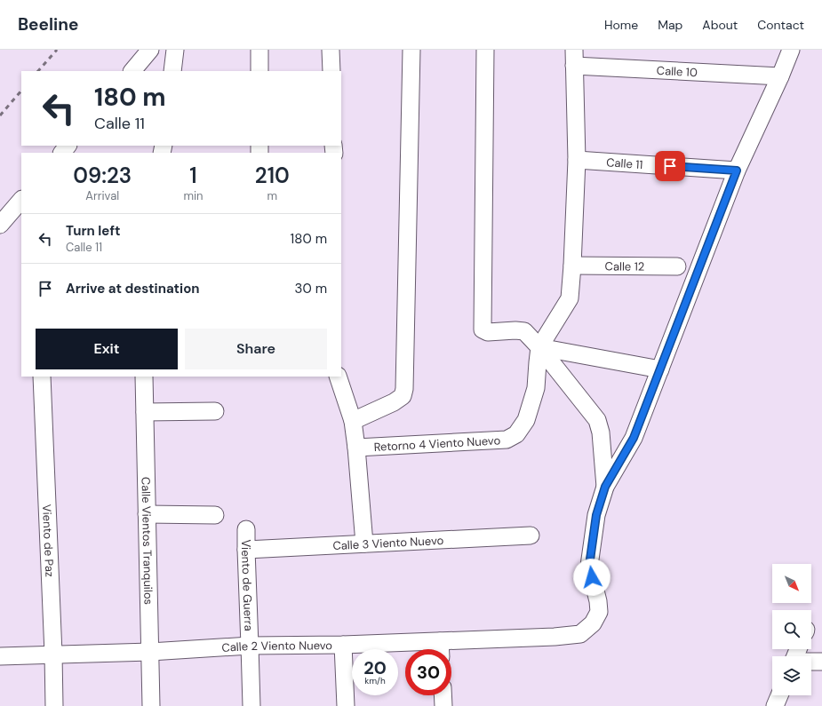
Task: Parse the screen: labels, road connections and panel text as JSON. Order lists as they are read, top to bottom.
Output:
{
  "streets": {
    "street": [
      "Calle 10",
      "Calle 11",
      "Calle 12",
      "Retorno 4 Viento Nuevo",
      "Viento de Paz",
      "Calle Vientos Tranquilos",
      "Calle 3 Viento Nuevo",
      "Viento de Guerra",
      "Calle 2 Viento Nuevo"
    ]
  },
  "crossings": [
    ["Viento de Paz", "Calle 2 Viento Nuevo"],
    ["Calle Vientos Tranquilos", "Calle 2 Viento Nuevo"],
    ["Calle 3 Viento Nuevo", "Viento de Guerra"],
    ["Viento de Guerra", "Calle 2 Viento Nuevo"]
  ],
  "north": "bottom right",
  "page": {
    "header": "Beeline",
    "nav": [
      "Home",
      "Map",
      "About",
      "Contact"
    ],
    "turn": ["180 m", "Calle 11"],
    "eta": [
      "09:23",
      "Arrival",
      "1",
      "min",
      "210",
      "m"
    ],
    "list": [
      {
        "name": "Turn left",
        "note": "Calle 11",
        "value": "180 m"
      },
      {
        "name": "Arrive at destination",
        "value": "30 m"
      }
    ],
    "buttons": ["Exit", "Share"],
    "speed": "20 km/h",
    "limit": "30"
  }
}
